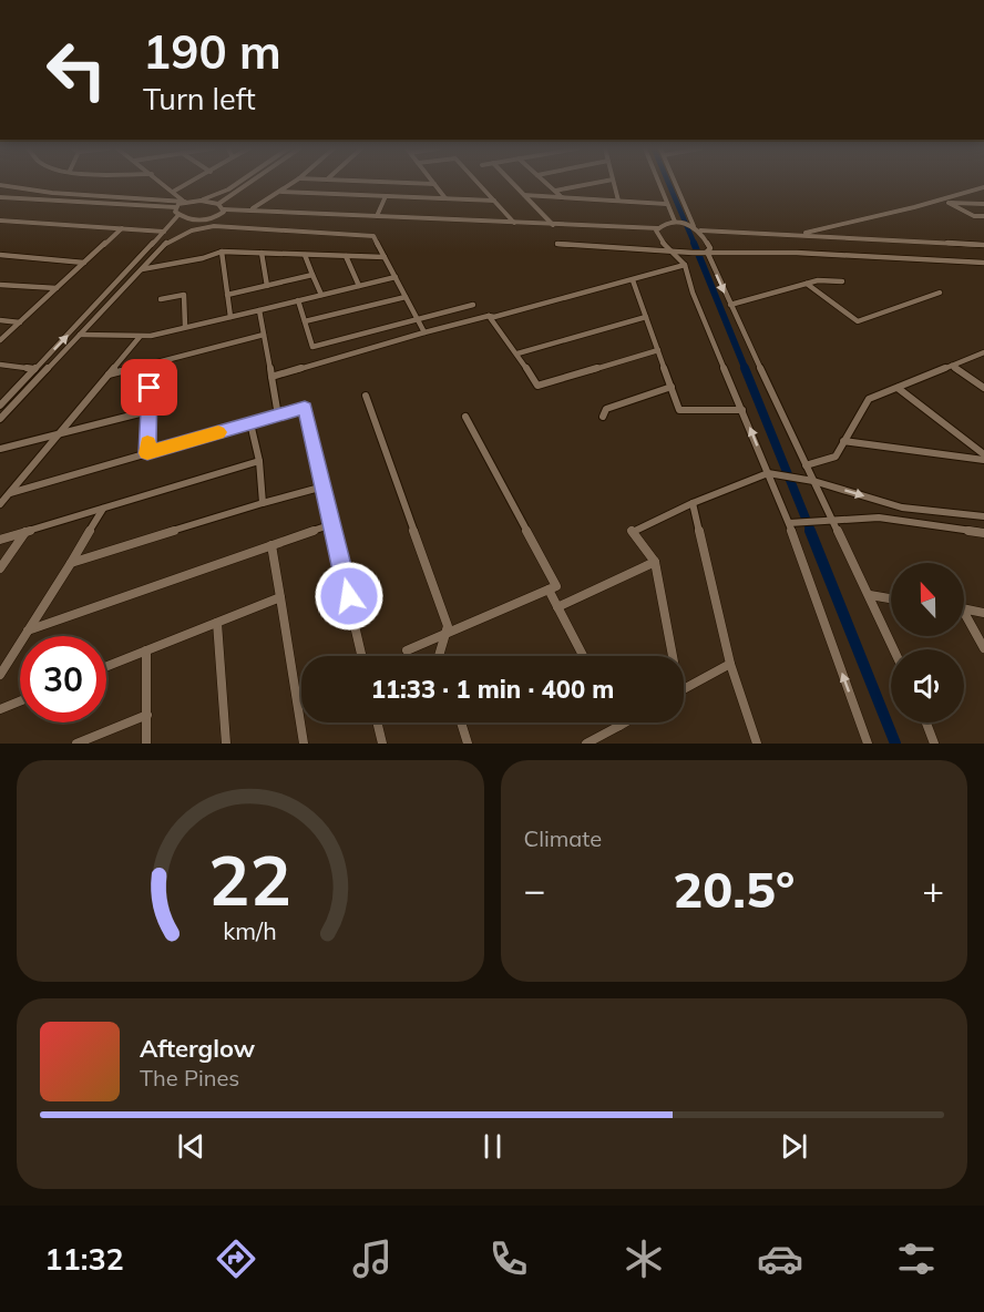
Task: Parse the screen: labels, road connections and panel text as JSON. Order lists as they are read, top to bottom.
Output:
{
  "north": "top",
  "page": {
    "turn": ["190 m", "Turn left"],
    "limit": "30",
    "trip": "11:33 · 1 min · 400 m",
    "tile": "Climate",
    "heat": ["−", "20.5°", "+"],
    "song": ["Afterglow", "The Pines"],
    "tabs": "11:32",
    "gauge": ["22", "km/h"]
  }
}
